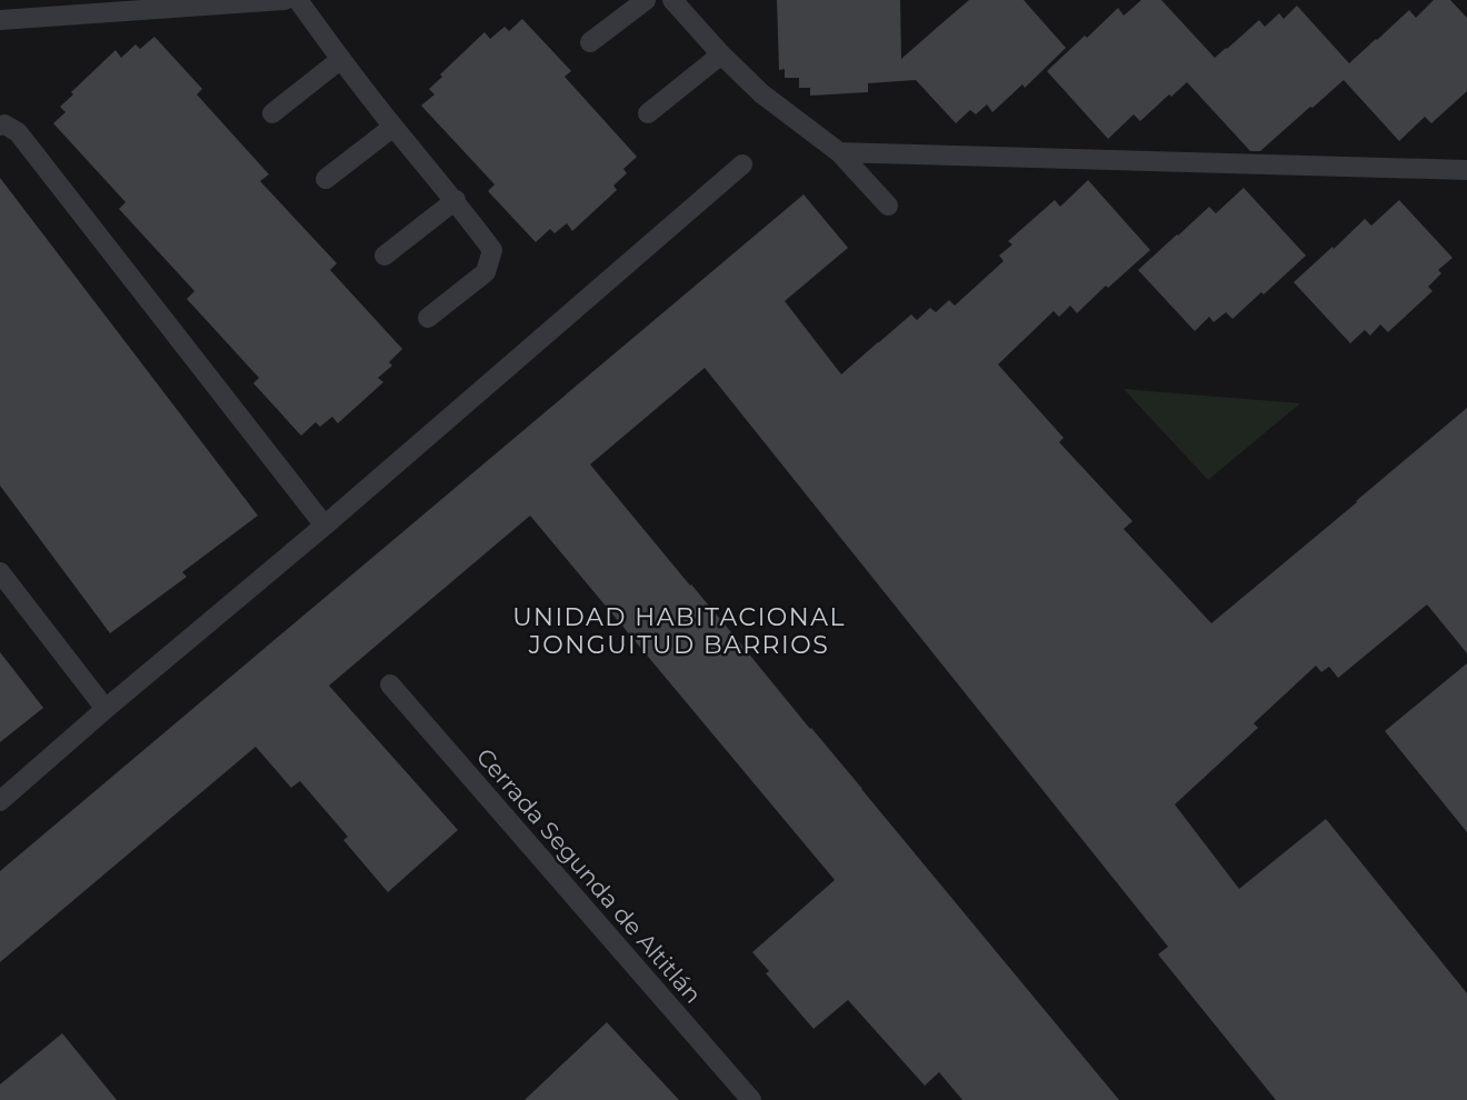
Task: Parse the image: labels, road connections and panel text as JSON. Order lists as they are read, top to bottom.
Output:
{
  "streets": {
    "lane": ["Cerrada Segunda de Altitlán"]
  },
  "districts": ["UNIDAD HABITACIONAL JONGUITUD BARRIOS"]
}
